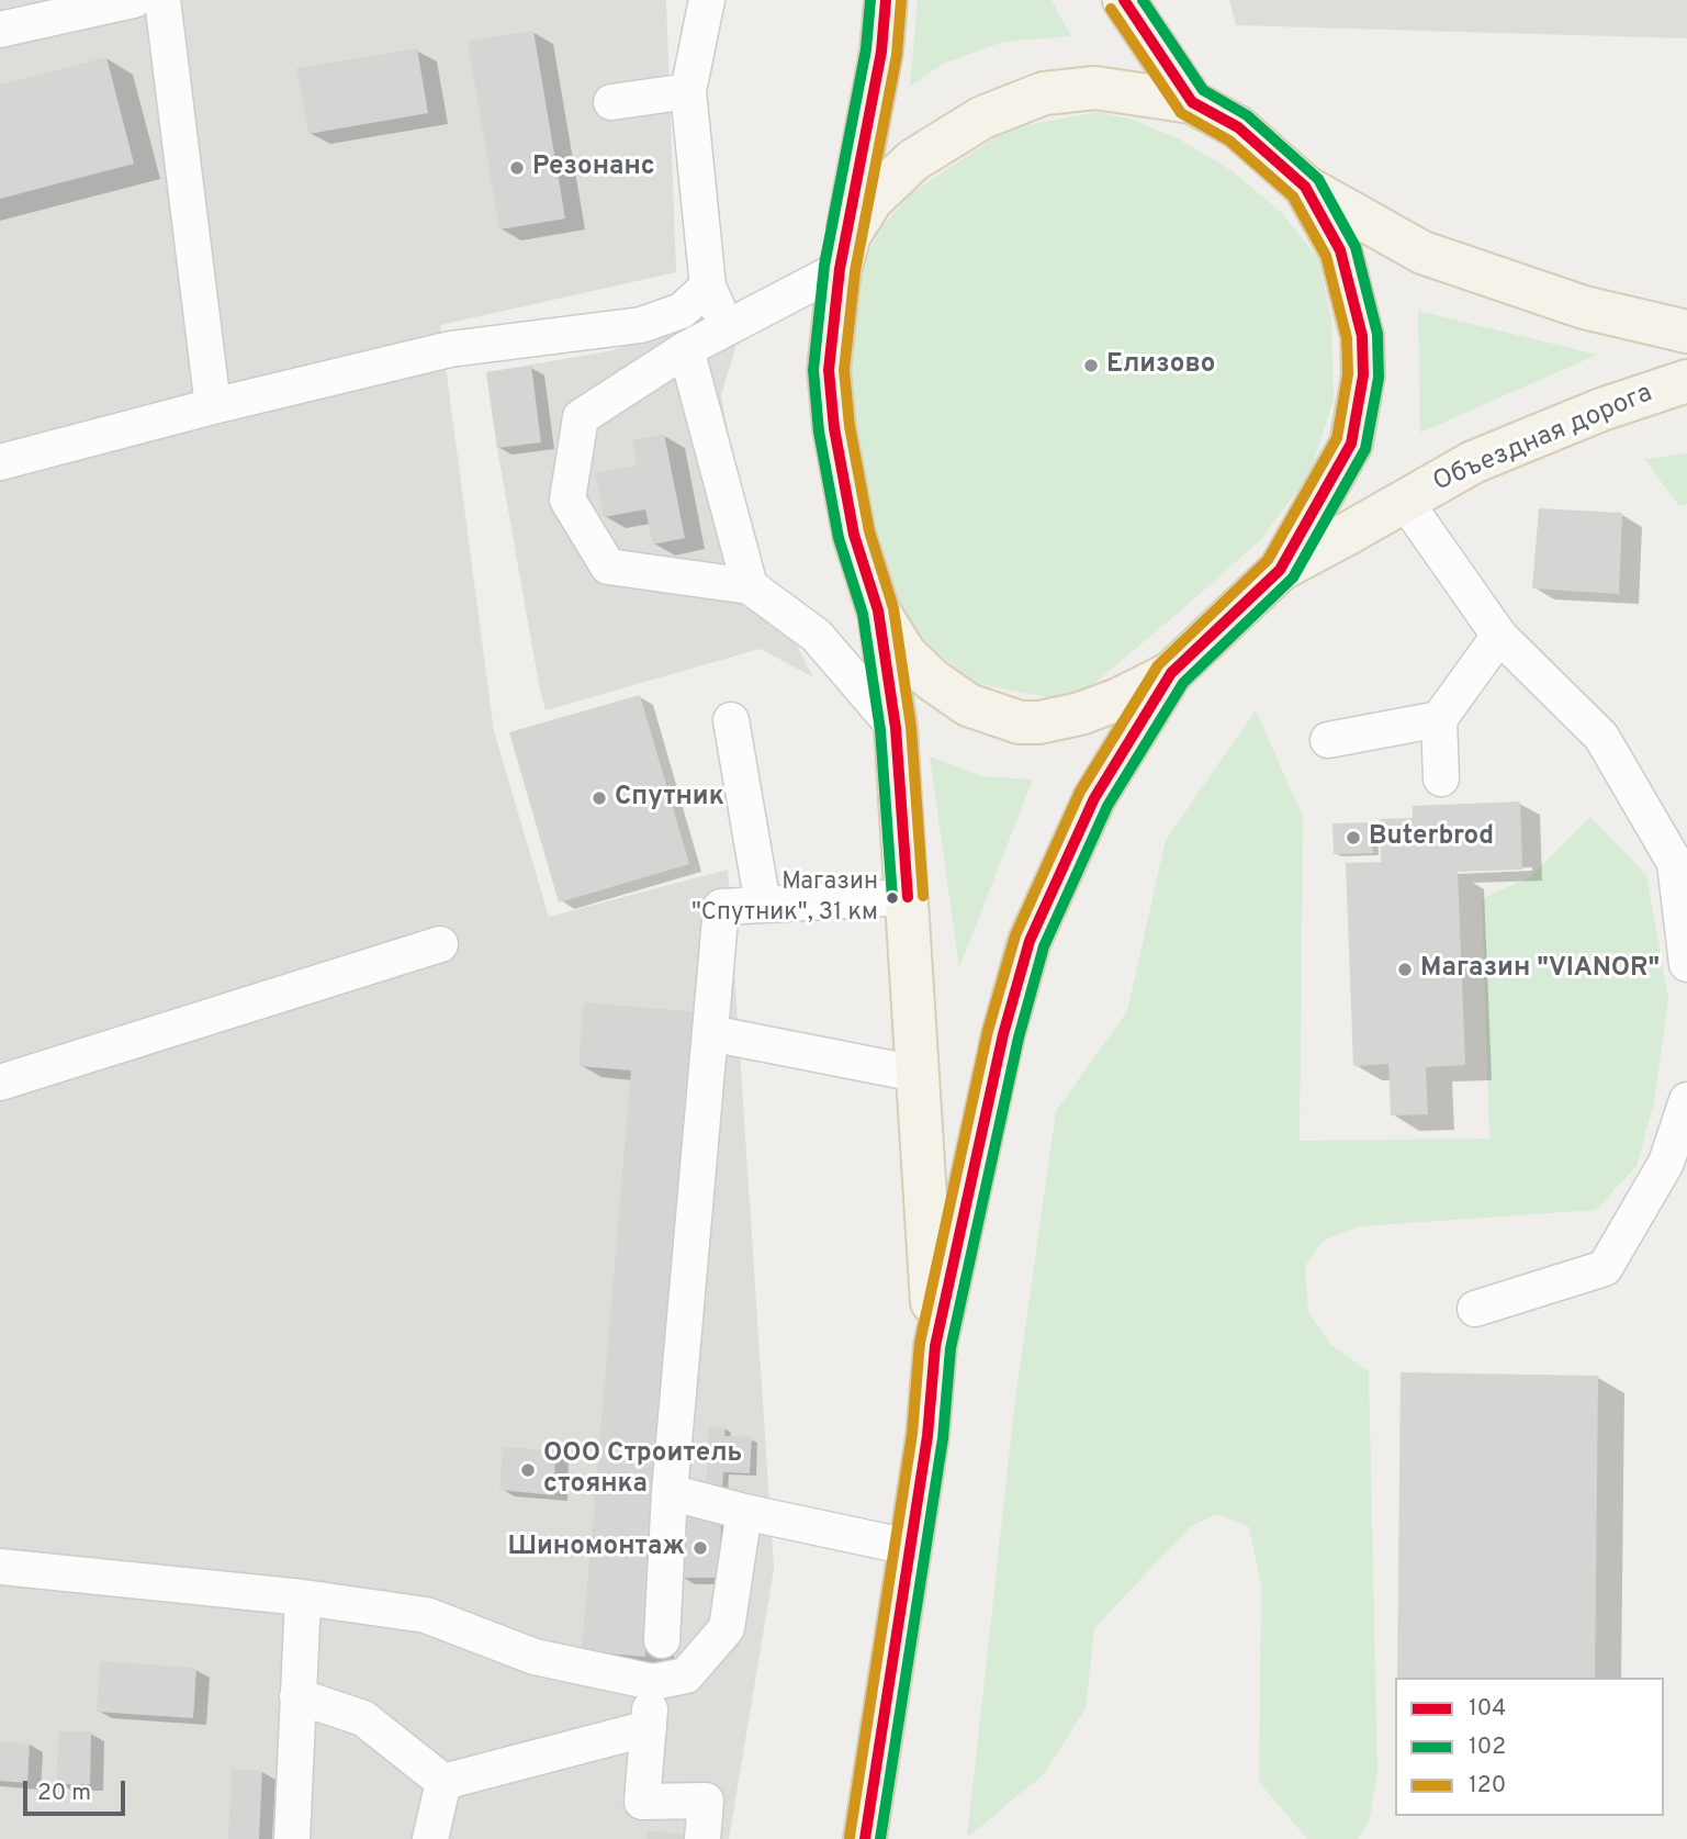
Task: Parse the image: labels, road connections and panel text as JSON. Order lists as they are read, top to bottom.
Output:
{
  "streets": {
    "main road": ["Объездная дорога"]
  },
  "places": [
    "Резонанс",
    "Елизово",
    "Спутник",
    "Buterbrod",
    "Магазин \"Спутник\", 31 км",
    "Магазин \"VIANOR\"",
    "ООО Строитель стоянка",
    "Шиномонтаж"
  ],
  "lines": ["transit line 104", "transit line 102", "transit line 120"],
  "legend": ["104", "102", "120"],
  "scale_bar": "20 m"
}
